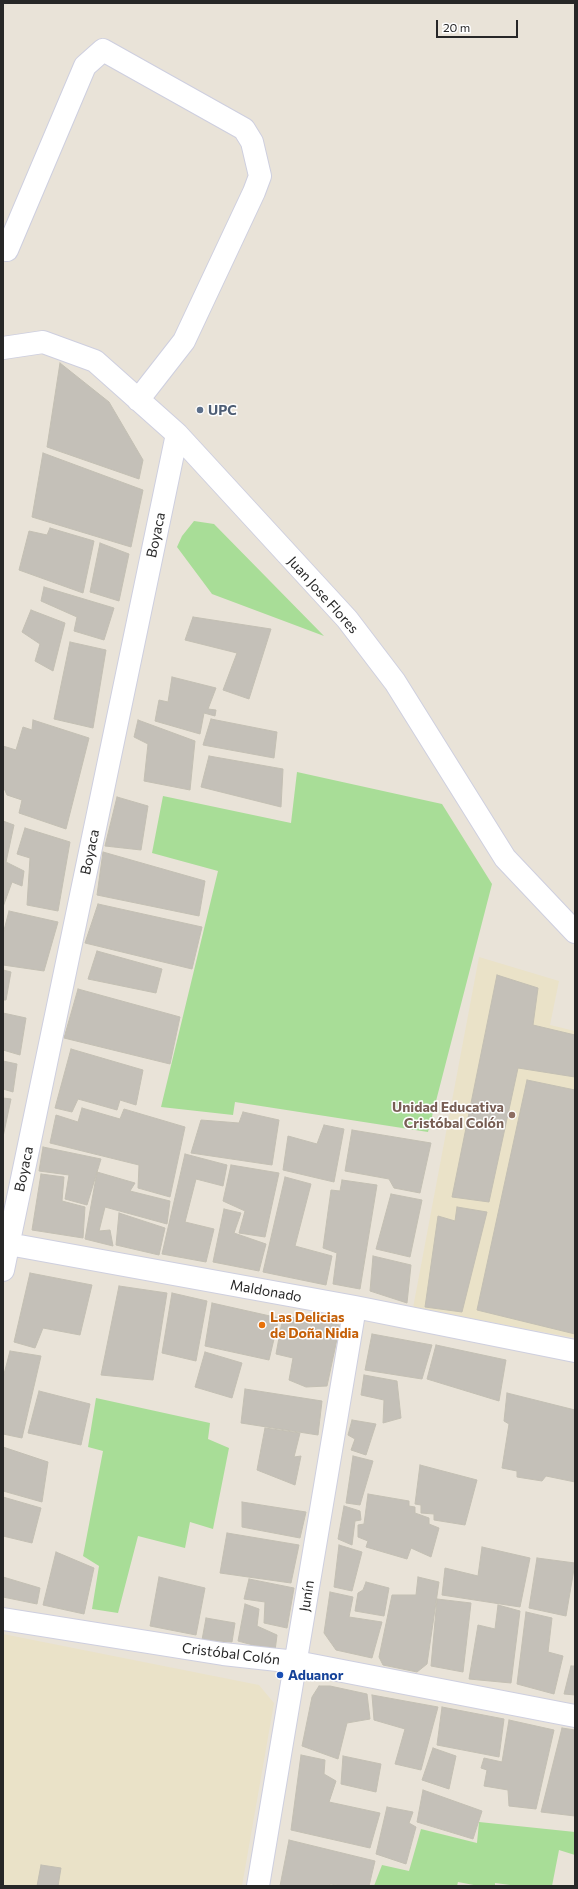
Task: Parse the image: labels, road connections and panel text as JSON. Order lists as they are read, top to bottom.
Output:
{
  "streets": {
    "street": [
      "Boyaca",
      "Juan Jose Flores",
      "Maldonado",
      "Junín",
      "Cristóbal Colón"
    ]
  },
  "crossings": [
    ["Boyaca", "Juan Jose Flores"],
    ["Boyaca", "Maldonado"],
    ["Maldonado", "Junín"],
    ["Junín", "Cristóbal Colón"]
  ],
  "places": [
    "UPC",
    "Unidad Educativa Cristóbal Colón",
    "Las Delicias de Doña Nidia",
    "Aduanor"
  ],
  "scale_bar": "20 m"
}
